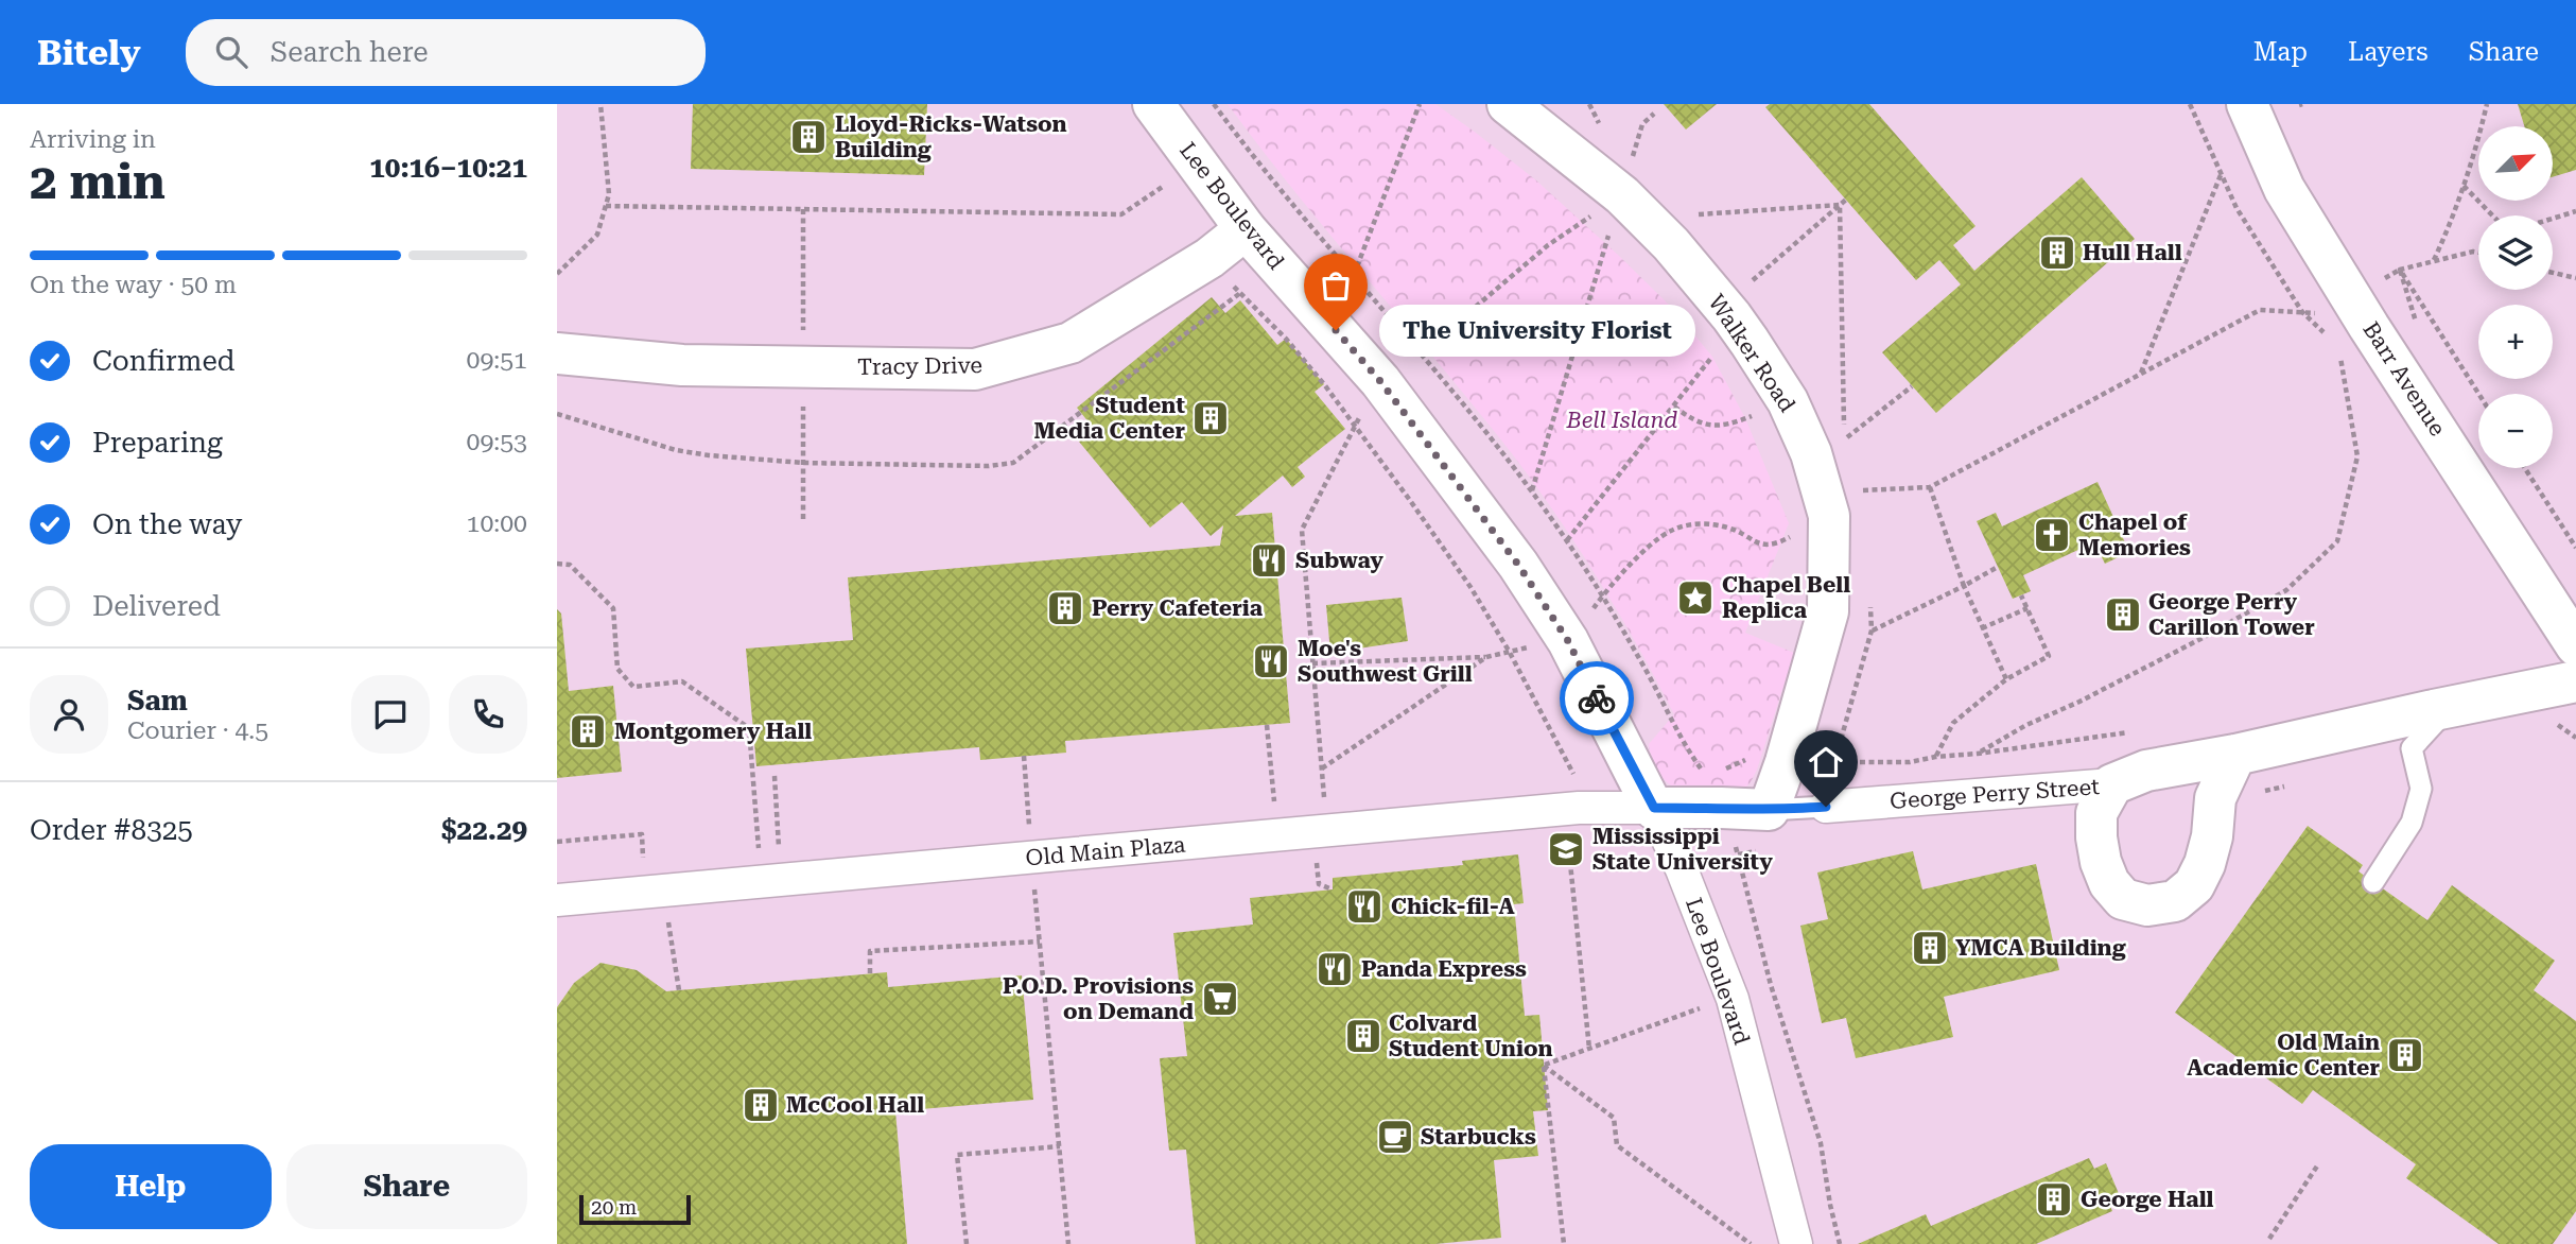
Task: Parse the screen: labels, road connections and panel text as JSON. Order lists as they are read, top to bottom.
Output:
{
  "streets": {
    "street": [
      "Lee Boulevard",
      "Walker Road",
      "Tracy Drive",
      "Barr Avenue",
      "George Perry Street",
      "Old Main Plaza"
    ]
  },
  "crossings": [
    ["Lee Boulevard", "Tracy Drive"],
    ["Lee Boulevard", "George Perry Street"],
    ["Lee Boulevard", "Old Main Plaza"],
    ["Walker Road", "George Perry Street"],
    ["George Perry Street", "Old Main Plaza"]
  ],
  "parks": ["Bell Island"],
  "places": {
    "building": [
      "Lloyd-Ricks-Watson Building",
      "Hull Hall",
      "Student Media Center",
      "Perry Cafeteria",
      "George Perry Carillon Tower",
      "Montgomery Hall",
      "YMCA Building",
      "Colvard Student Union",
      "Old Main Academic Center",
      "McCool Hall",
      "George Hall"
    ],
    "other": ["The University Florist"],
    "church": ["Chapel of Memories"],
    "restaurant": [
      "Subway",
      "Moe's Southwest Grill",
      "Chick-fil-A",
      "Panda Express"
    ],
    "place": ["Chapel Bell Replica"],
    "school or university": ["Mississippi State University"],
    "supermarket": ["P.O.D. Provisions on Demand"],
    "cafe": ["Starbucks"]
  },
  "scale_bar": "20 m",
  "north": "top right",
  "page": {
    "header": "Bitely",
    "search": "Search here",
    "nav": ["Map", "Layers", "Share"],
    "heading": ["2 min", "Arriving in", "10:16–10:21"],
    "panel": [
      "Sam",
      "Courier · 4.5",
      "Order #8325",
      "$22.29"
    ],
    "map_buttons": ["+", "−"],
    "bar": "On the way · 50 m",
    "bubble": "The University Florist",
    "list": [
      ["Confirmed", "09:51"],
      ["Preparing", "09:53"],
      ["On the way", "10:00"],
      "Delivered"
    ],
    "buttons": ["Help", "Share"],
    "scale": "20 m"
  }
}
